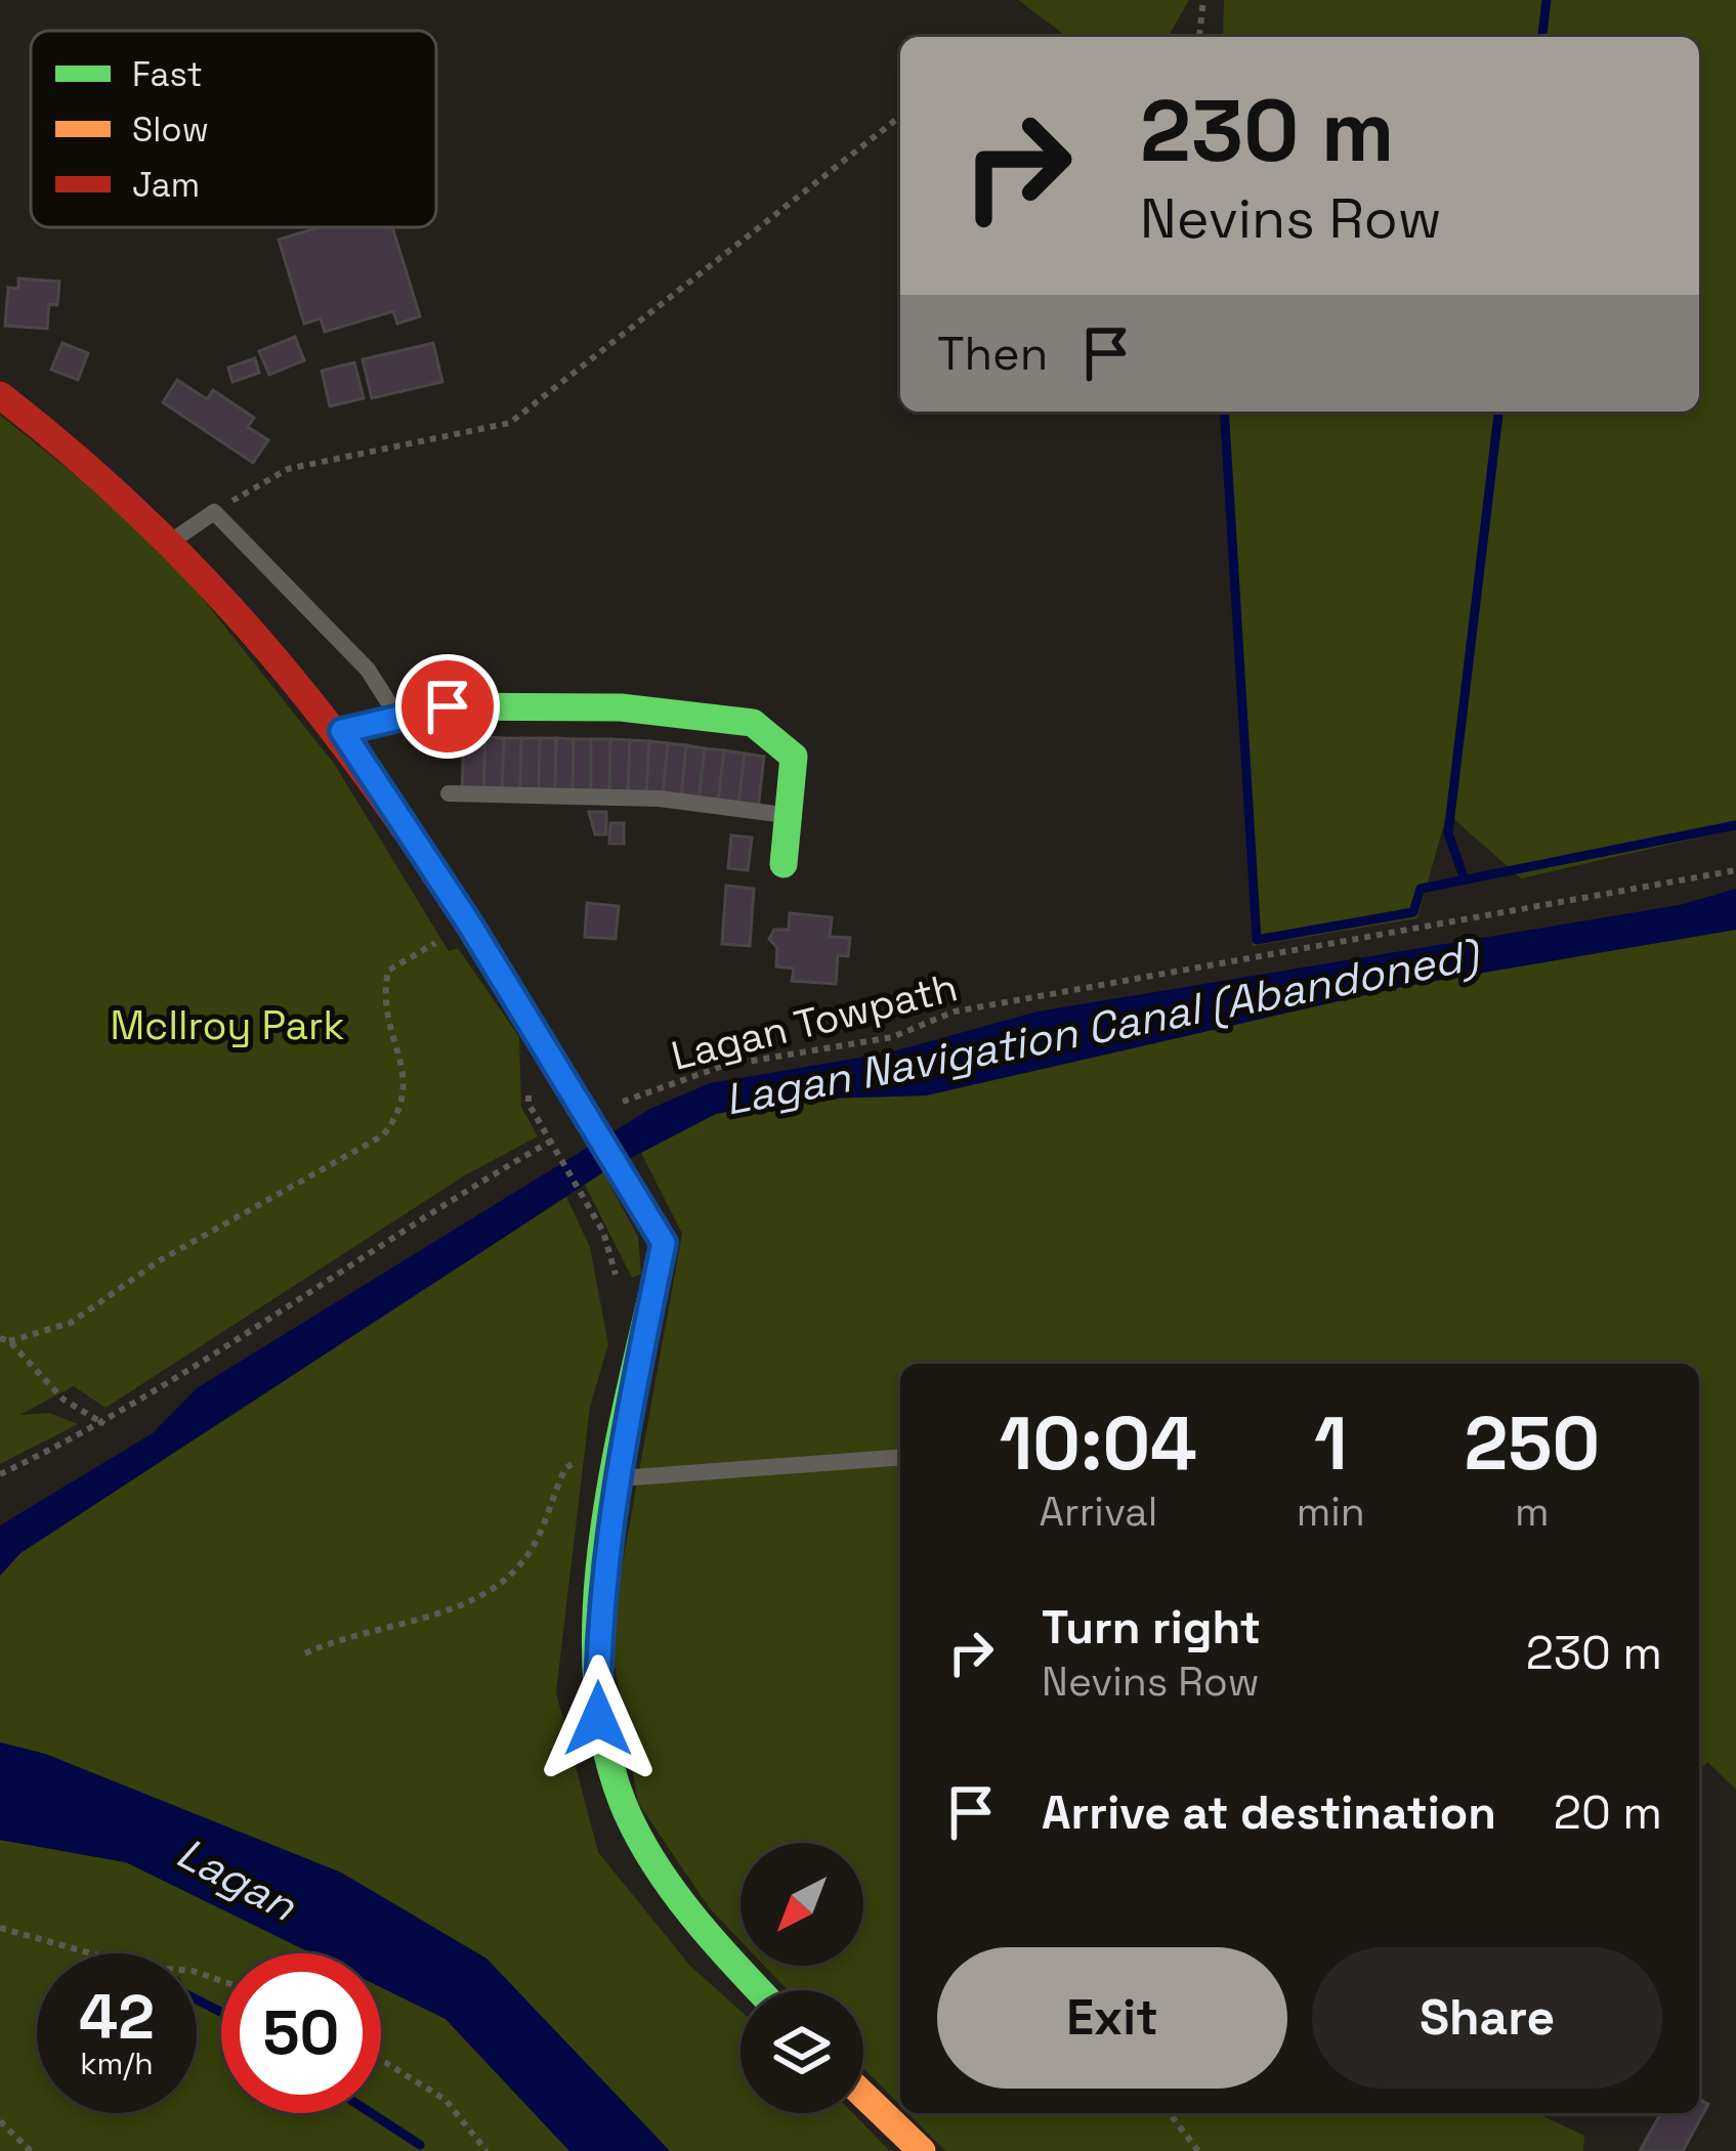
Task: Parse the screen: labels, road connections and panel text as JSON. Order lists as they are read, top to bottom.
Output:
{
  "streets": {
    "path": ["Lagan Towpath"]
  },
  "water": ["Lagan Navigation Canal (Abandoned)", "Lagan"],
  "parks": ["McIlroy Park"],
  "legend": ["Fast", "Slow", "Jam"],
  "north": "bottom left",
  "page": {
    "turn": ["230 m", "Nevins Row"],
    "then": "Then",
    "eta": [
      "10:04",
      "Arrival",
      "1",
      "min",
      "250",
      "m"
    ],
    "list": [
      {
        "name": "Turn right",
        "note": "Nevins Row",
        "value": "230 m"
      },
      {
        "name": "Arrive at destination",
        "value": "20 m"
      }
    ],
    "buttons": ["Exit", "Share"],
    "speed": "42 km/h",
    "limit": "50"
  }
}
